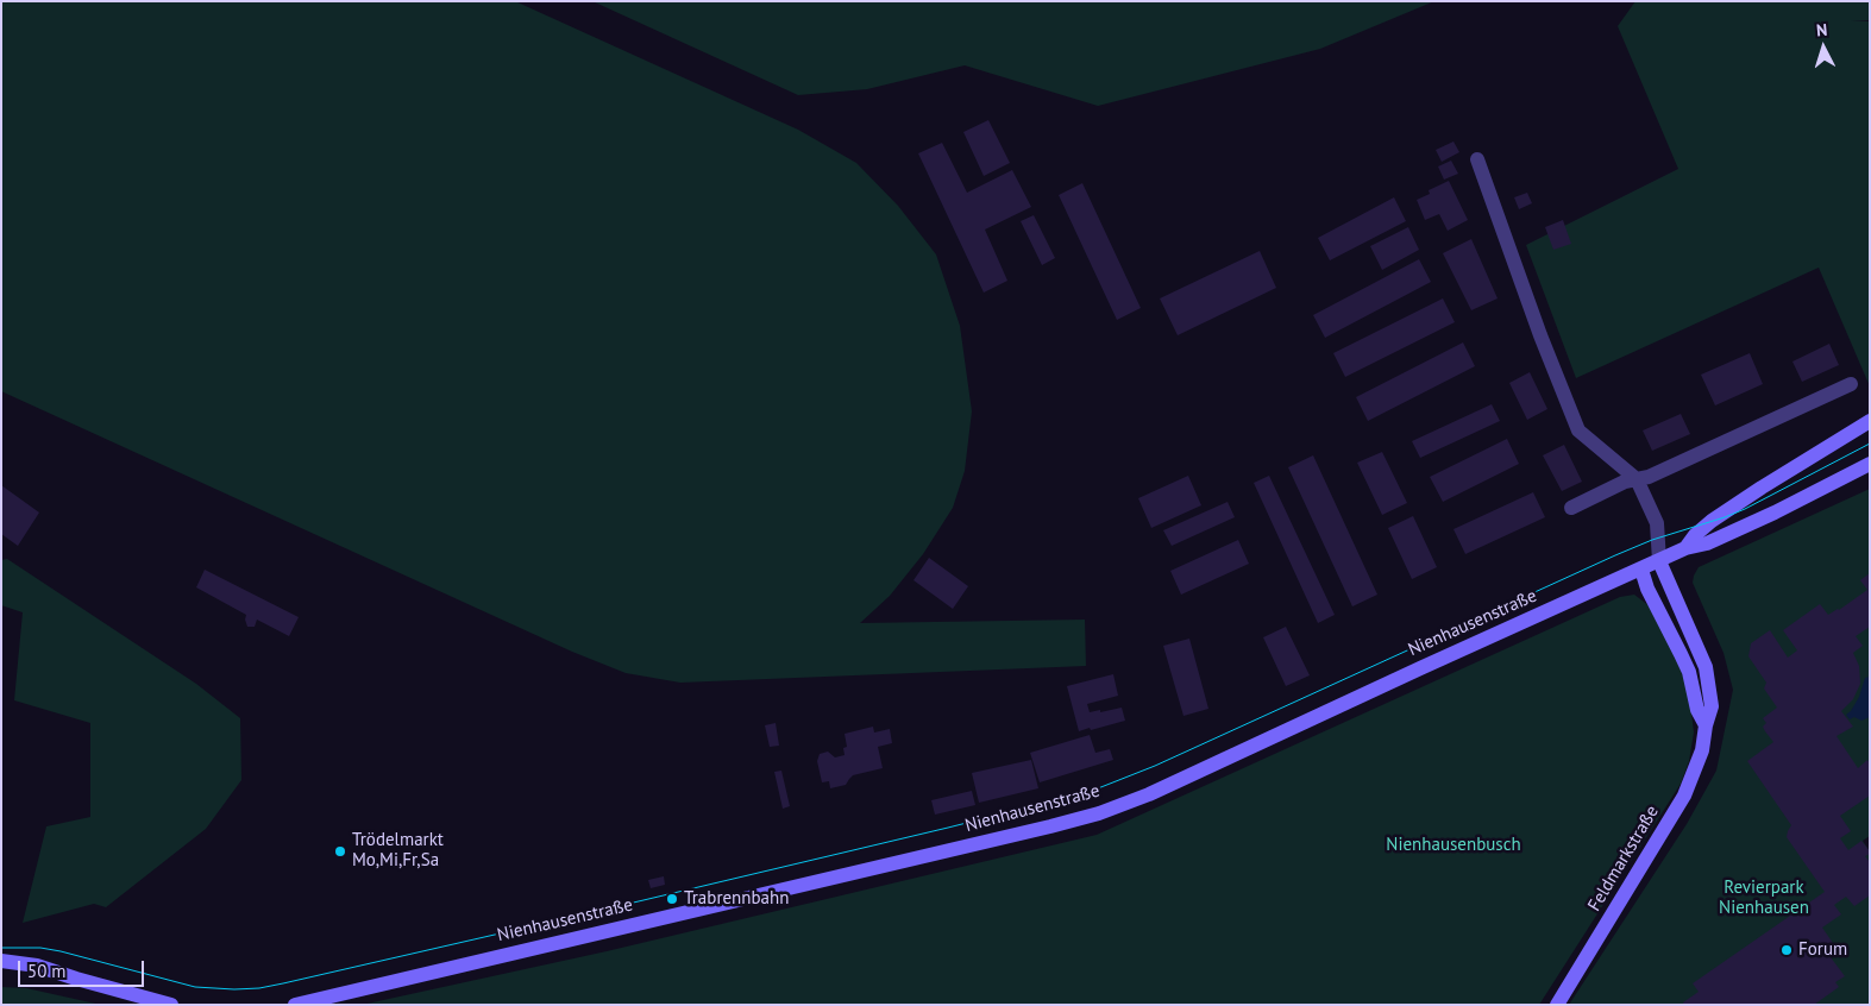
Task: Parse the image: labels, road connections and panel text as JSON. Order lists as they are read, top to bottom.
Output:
{
  "streets": {
    "main road": ["Nienhausenstraße", "Feldmarkstraße"]
  },
  "crossings": [
    ["Nienhausenstraße", "Feldmarkstraße"]
  ],
  "parks": ["Nienhausenbusch", "Revierpark Nienhausen"],
  "places": ["Trödelmarkt Mo,Mi,Fr,Sa", "Trabrennbahn", "Forum"],
  "scale_bar": "50 m",
  "north": "top"
}
